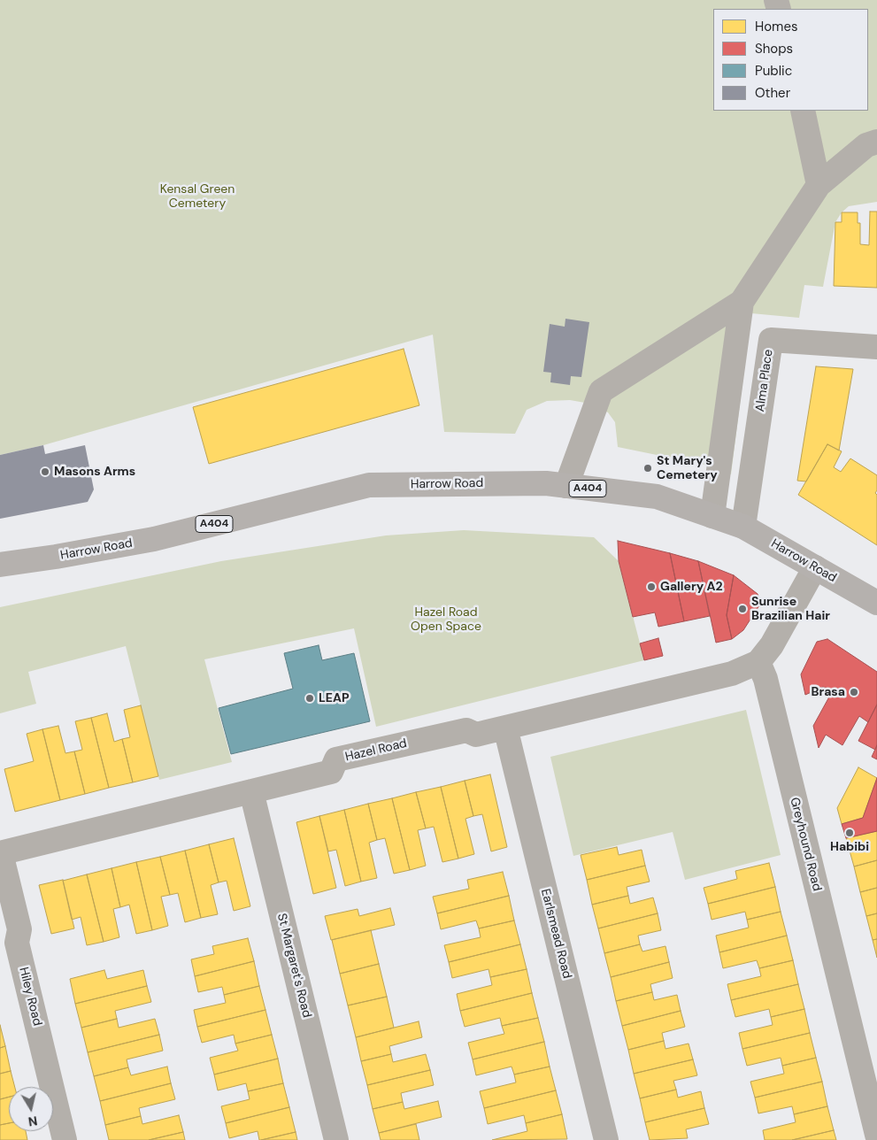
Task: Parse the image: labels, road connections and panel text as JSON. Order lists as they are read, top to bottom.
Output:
{
  "streets": {
    "main road": ["Harrow Road", "A404"],
    "street": [
      "Alma Place",
      "Hazel Road",
      "Greyhound Road",
      "Earlsmead Road",
      "St Margaret's Road",
      "Hiley Road"
    ]
  },
  "crossings": [
    ["Alma Place", "Harrow Road"],
    ["Hazel Road", "Greyhound Road"],
    ["Hazel Road", "Earlsmead Road"],
    ["Hazel Road", "St Margaret's Road"],
    ["Hazel Road", "Hiley Road"]
  ],
  "parks": ["Kensal Green Cemetery", "Hazel Road Open Space"],
  "places": [
    "St Mary's Cemetery",
    "Masons Arms",
    "Gallery A2",
    "Sunrise Brazilian Hair",
    "Brasa",
    "LEAP",
    "Habibi"
  ],
  "legend": [
    "Homes",
    "Shops",
    "Public",
    "Other"
  ],
  "north": "bottom"
}
